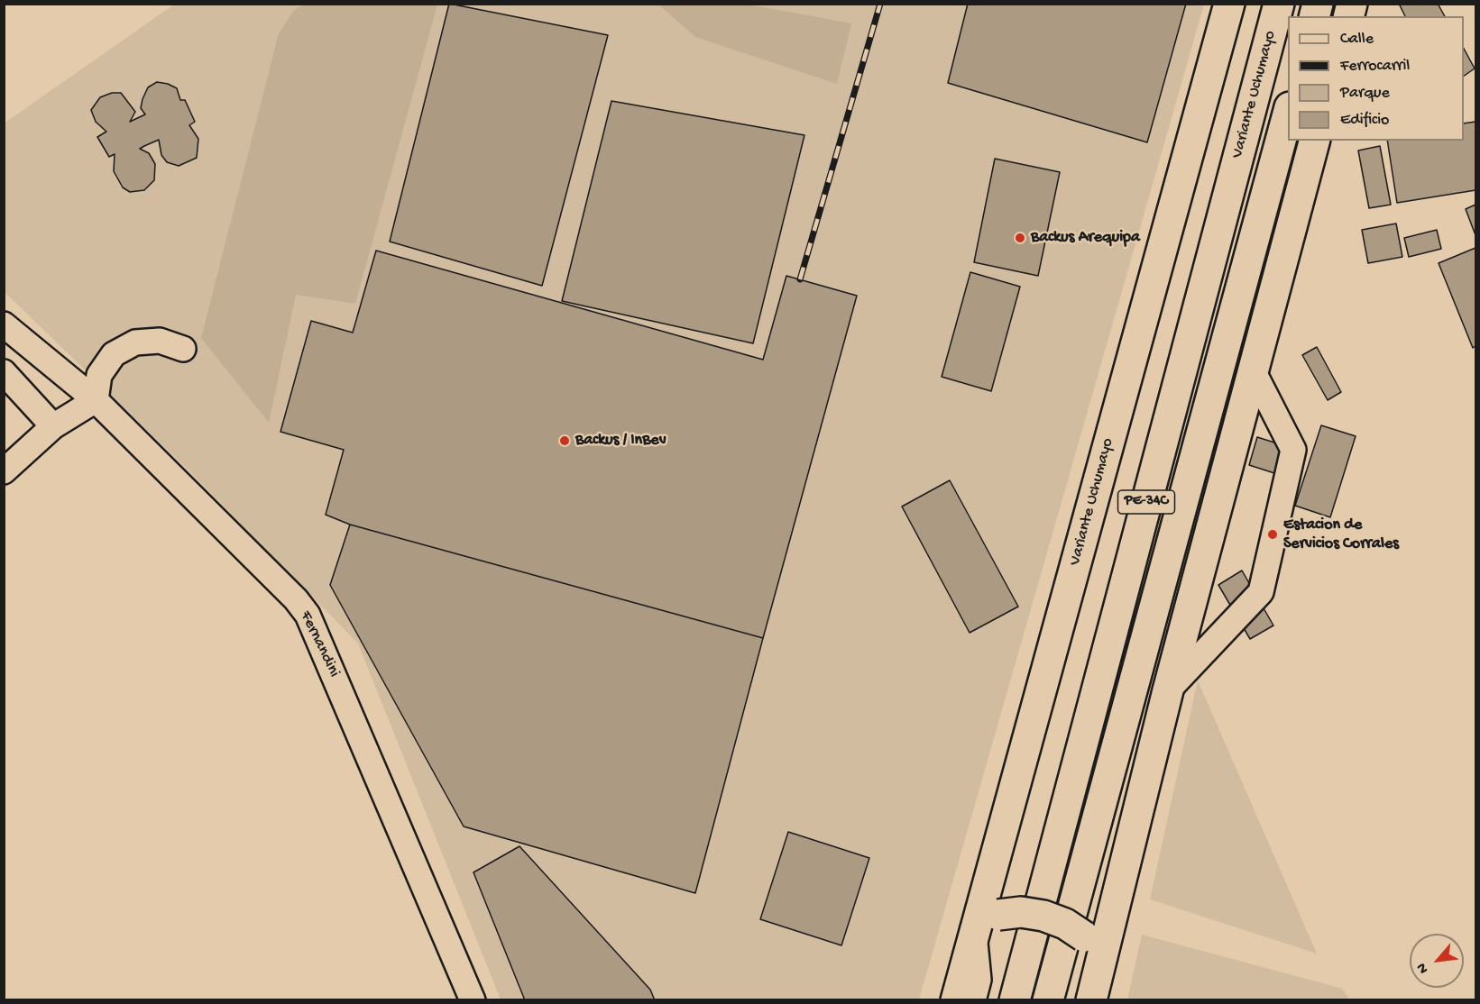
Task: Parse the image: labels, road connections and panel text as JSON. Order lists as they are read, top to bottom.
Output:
{
  "streets": {
    "main road": ["Variante Uchumayo", "PE-34C"],
    "street": ["Fernandini"]
  },
  "places": ["Backus Arequipa", "Backus / InBev", "Estacion de Servicios Corrales"],
  "legend": [
    "Calle",
    "Ferrocarril",
    "Parque",
    "Edificio"
  ],
  "north": "bottom left"
}
